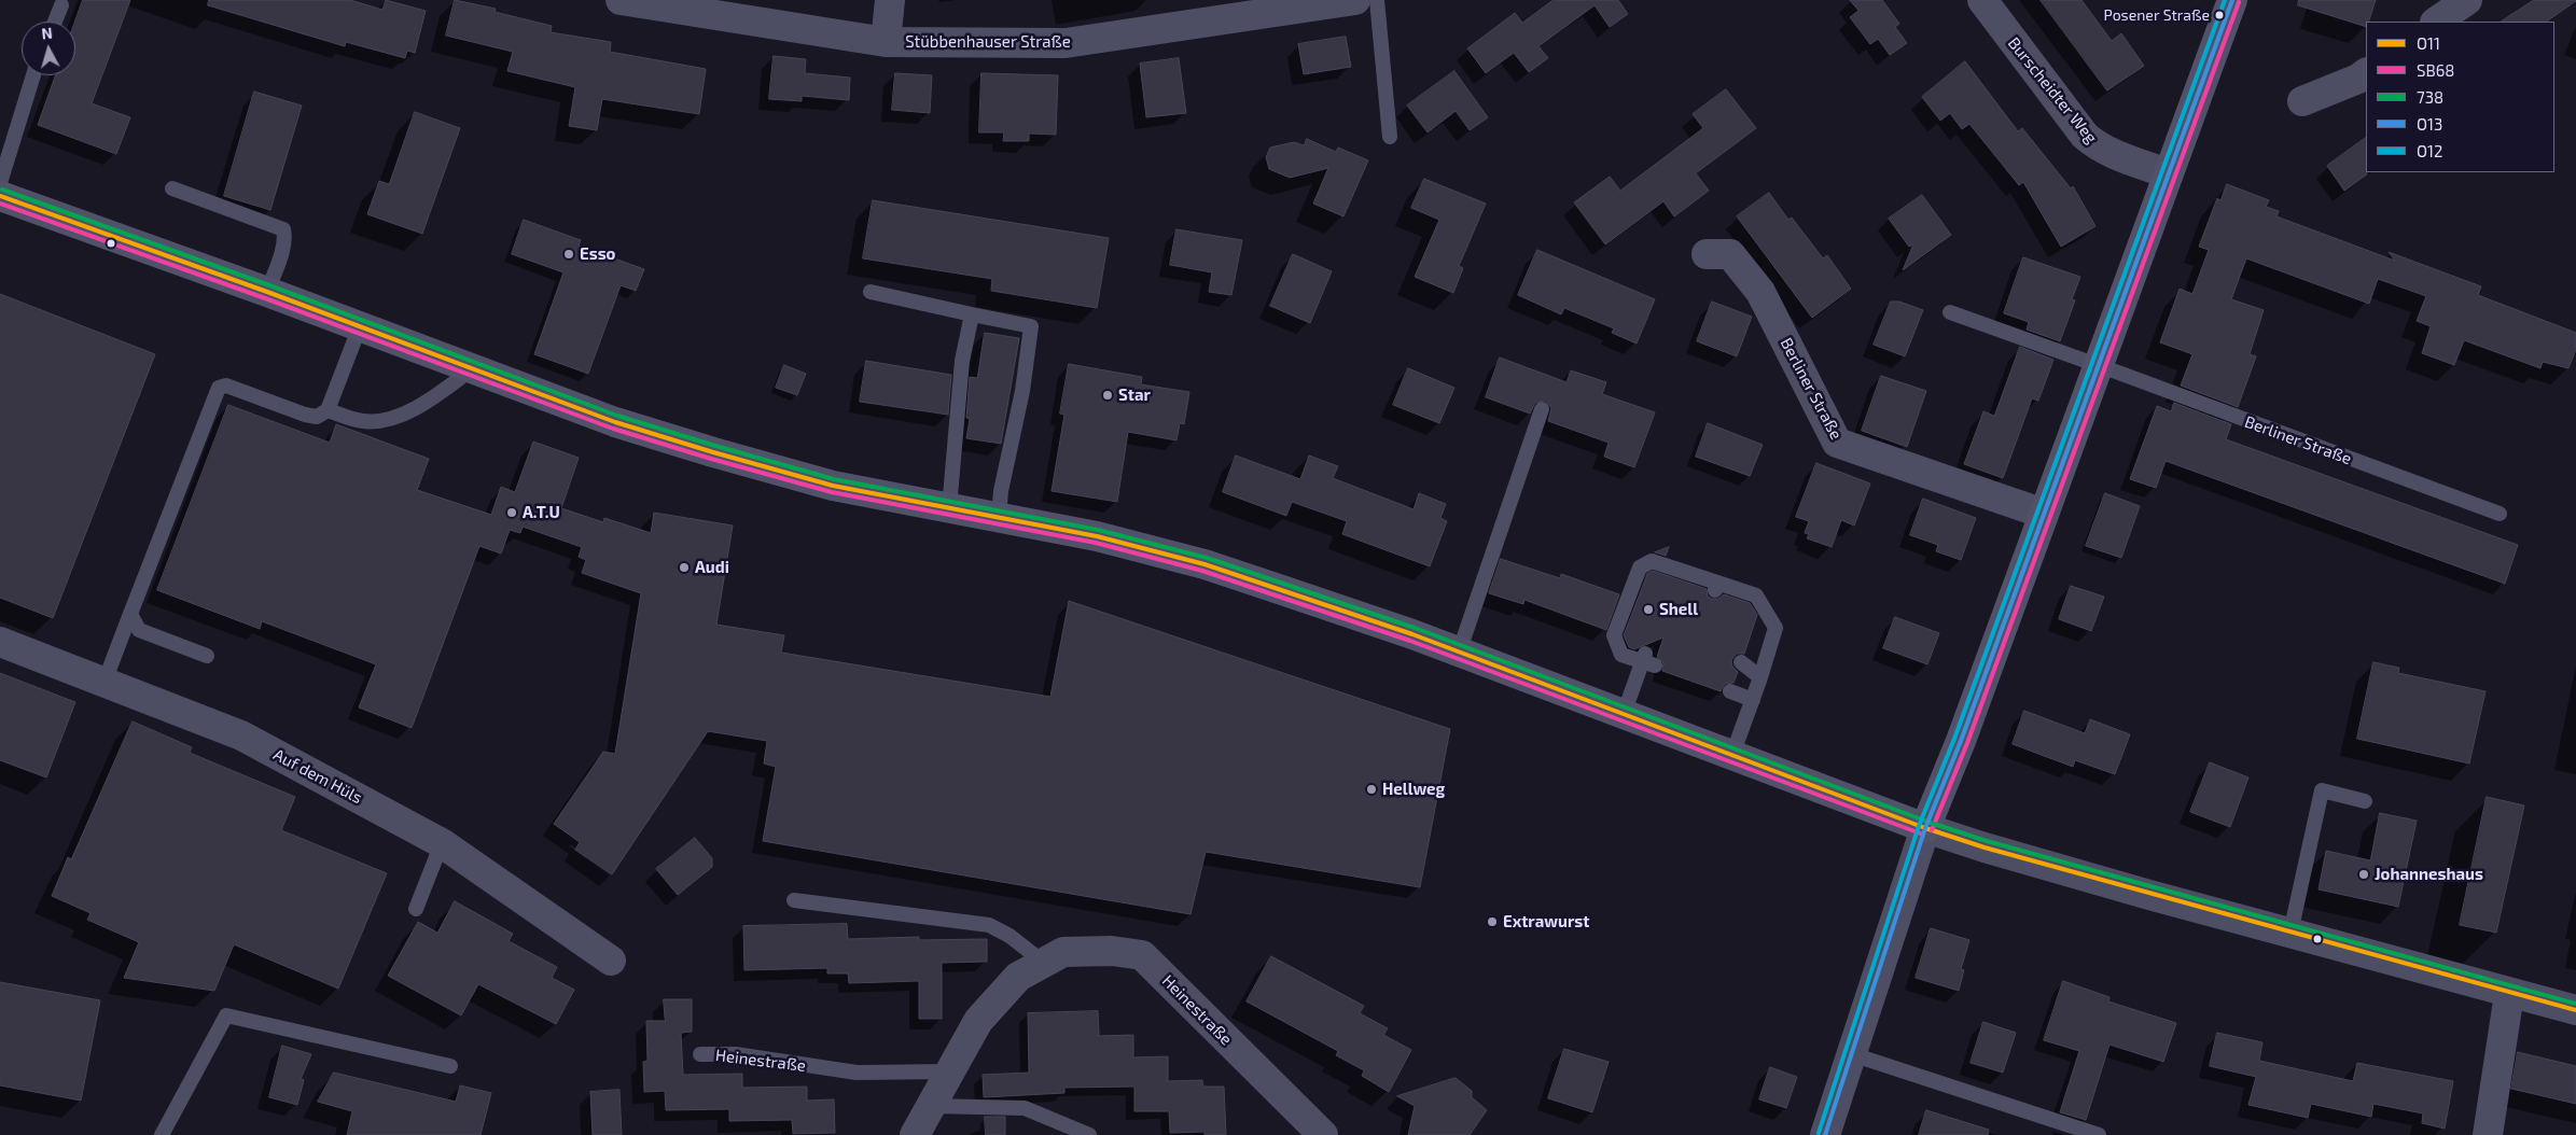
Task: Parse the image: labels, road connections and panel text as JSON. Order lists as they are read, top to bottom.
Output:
{
  "streets": {
    "street": [
      "Stübbenhauser Straße",
      "Burscheidter Weg",
      "Berliner Straße",
      "Auf dem Hüls",
      "Heinestraße"
    ]
  },
  "places": [
    "Posener Straße",
    "Esso",
    "Star",
    "A.T.U",
    "Audi",
    "Shell",
    "Hellweg",
    "Johanneshaus",
    "Extrawurst"
  ],
  "lines": [
    "transit line O13",
    "transit line O12",
    "transit line SB68",
    "transit line 738",
    "transit line O11"
  ],
  "legend": [
    "O11",
    "SB68",
    "738",
    "O13",
    "O12"
  ],
  "north": "top"
}
